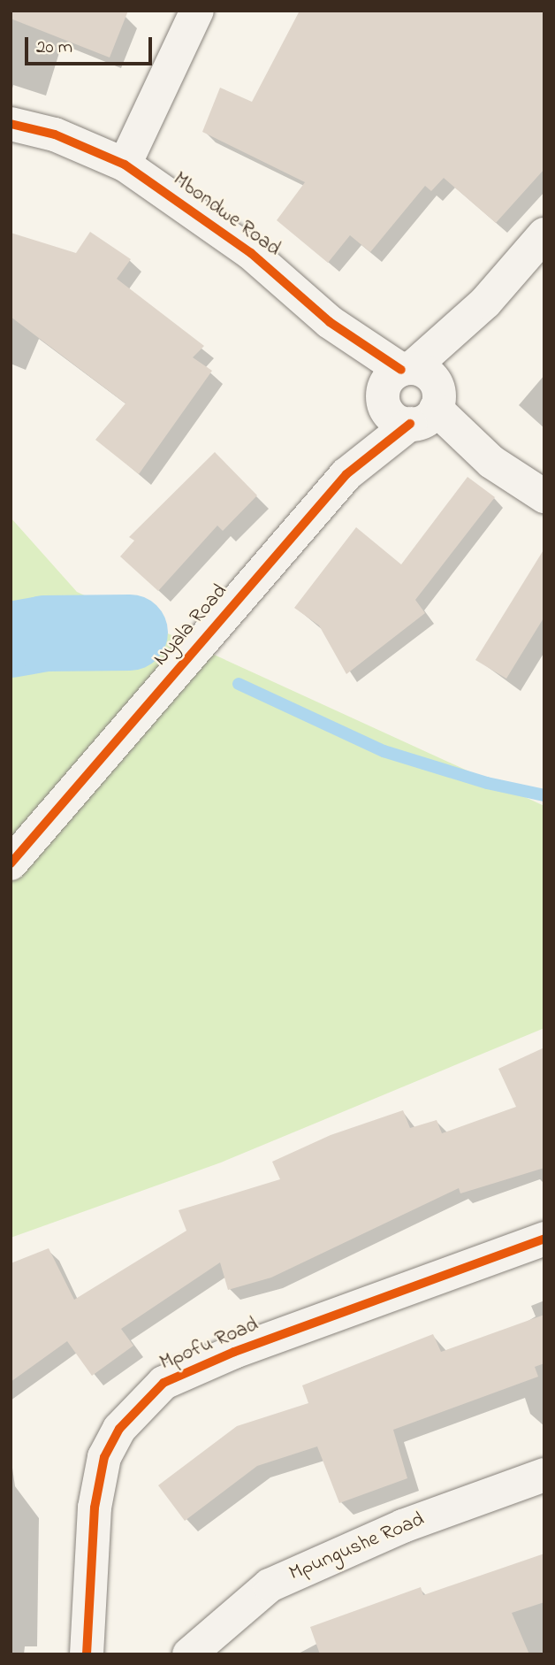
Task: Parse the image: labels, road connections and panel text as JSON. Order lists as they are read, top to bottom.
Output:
{
  "streets": {
    "street": [
      "Mbondwe Road",
      "Nyala Road",
      "Mpofu Road",
      "Mpungushe Road"
    ]
  },
  "crossings": [
    ["Mbondwe Road", "Nyala Road"]
  ],
  "scale_bar": "20 m"
}
